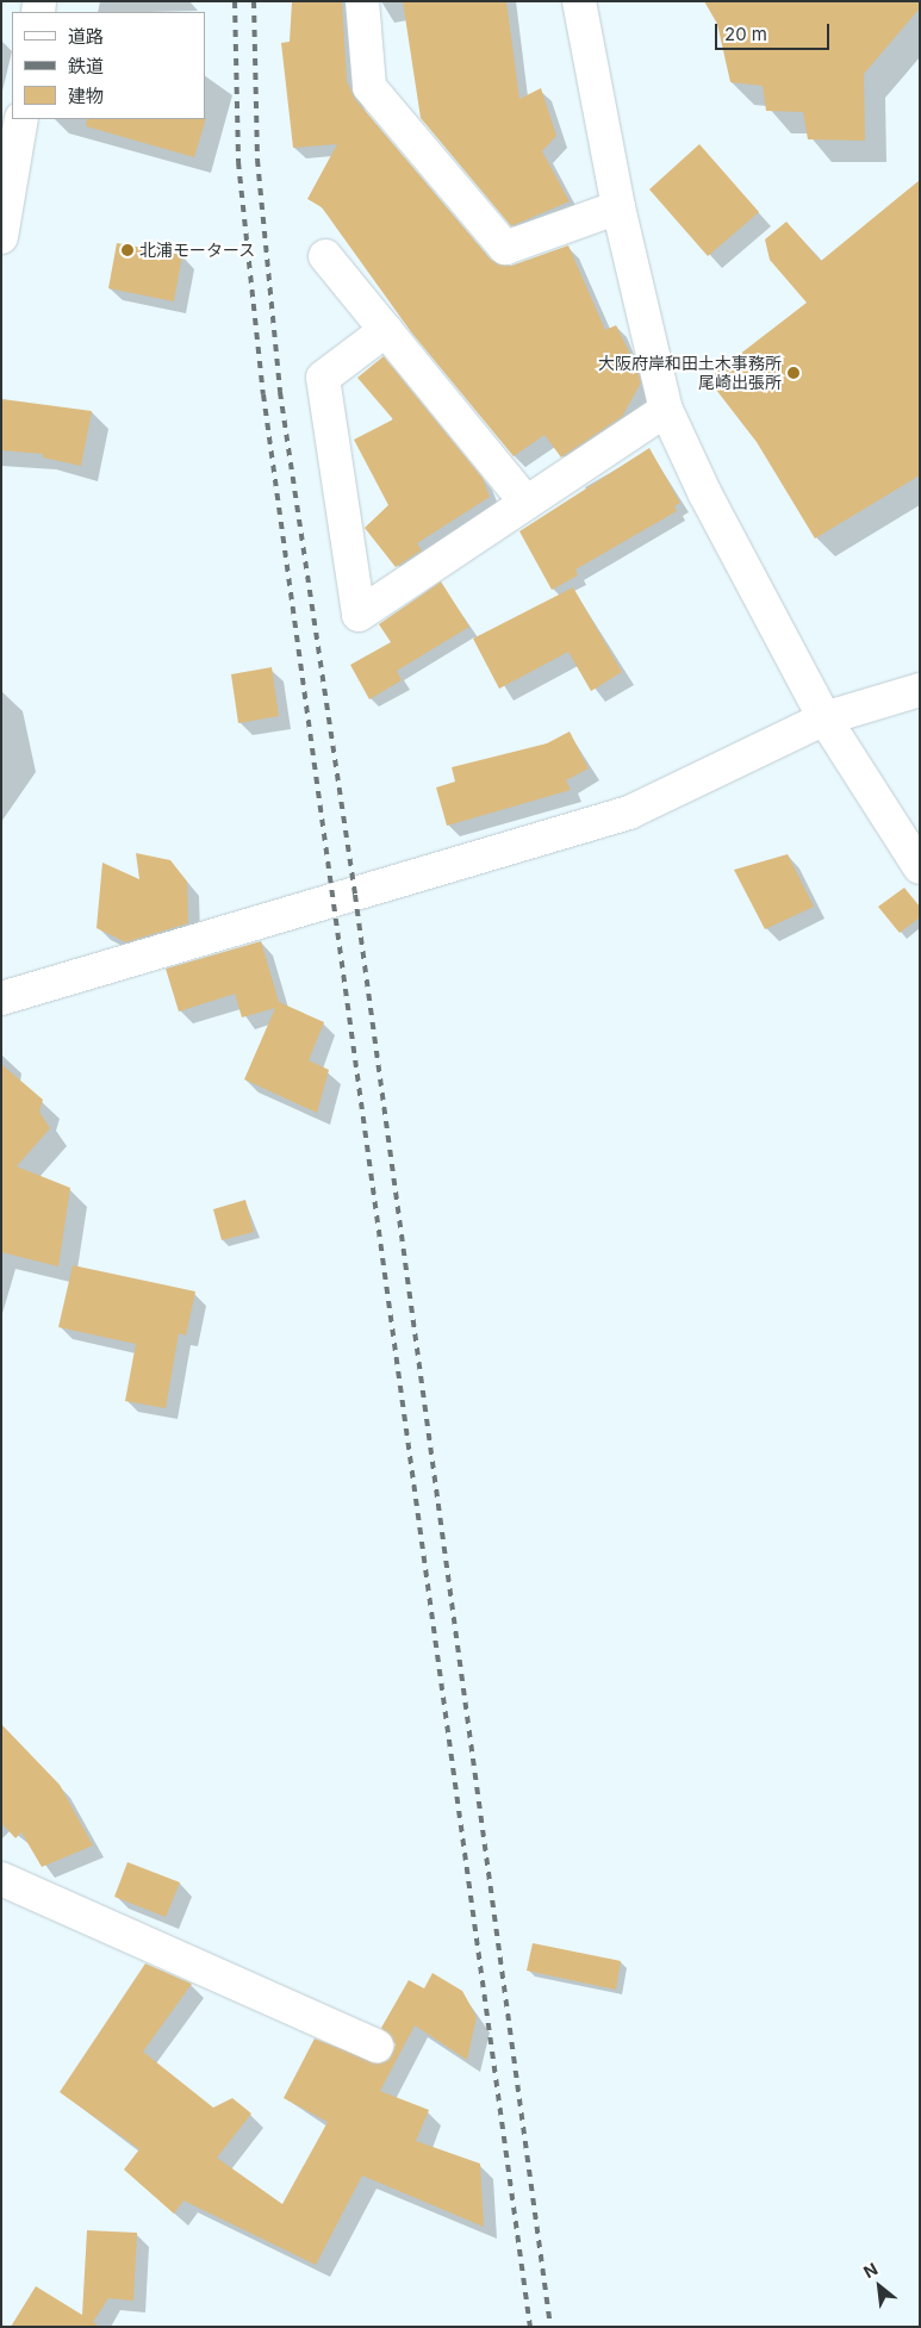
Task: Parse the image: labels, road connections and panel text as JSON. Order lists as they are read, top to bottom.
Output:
{
  "places": ["北浦モータース", "大阪府岸和田土木事務所 尾崎出張所"],
  "legend": ["道路", "鉄道", "建物"],
  "scale_bar": "20 m",
  "north": "top left"
}
